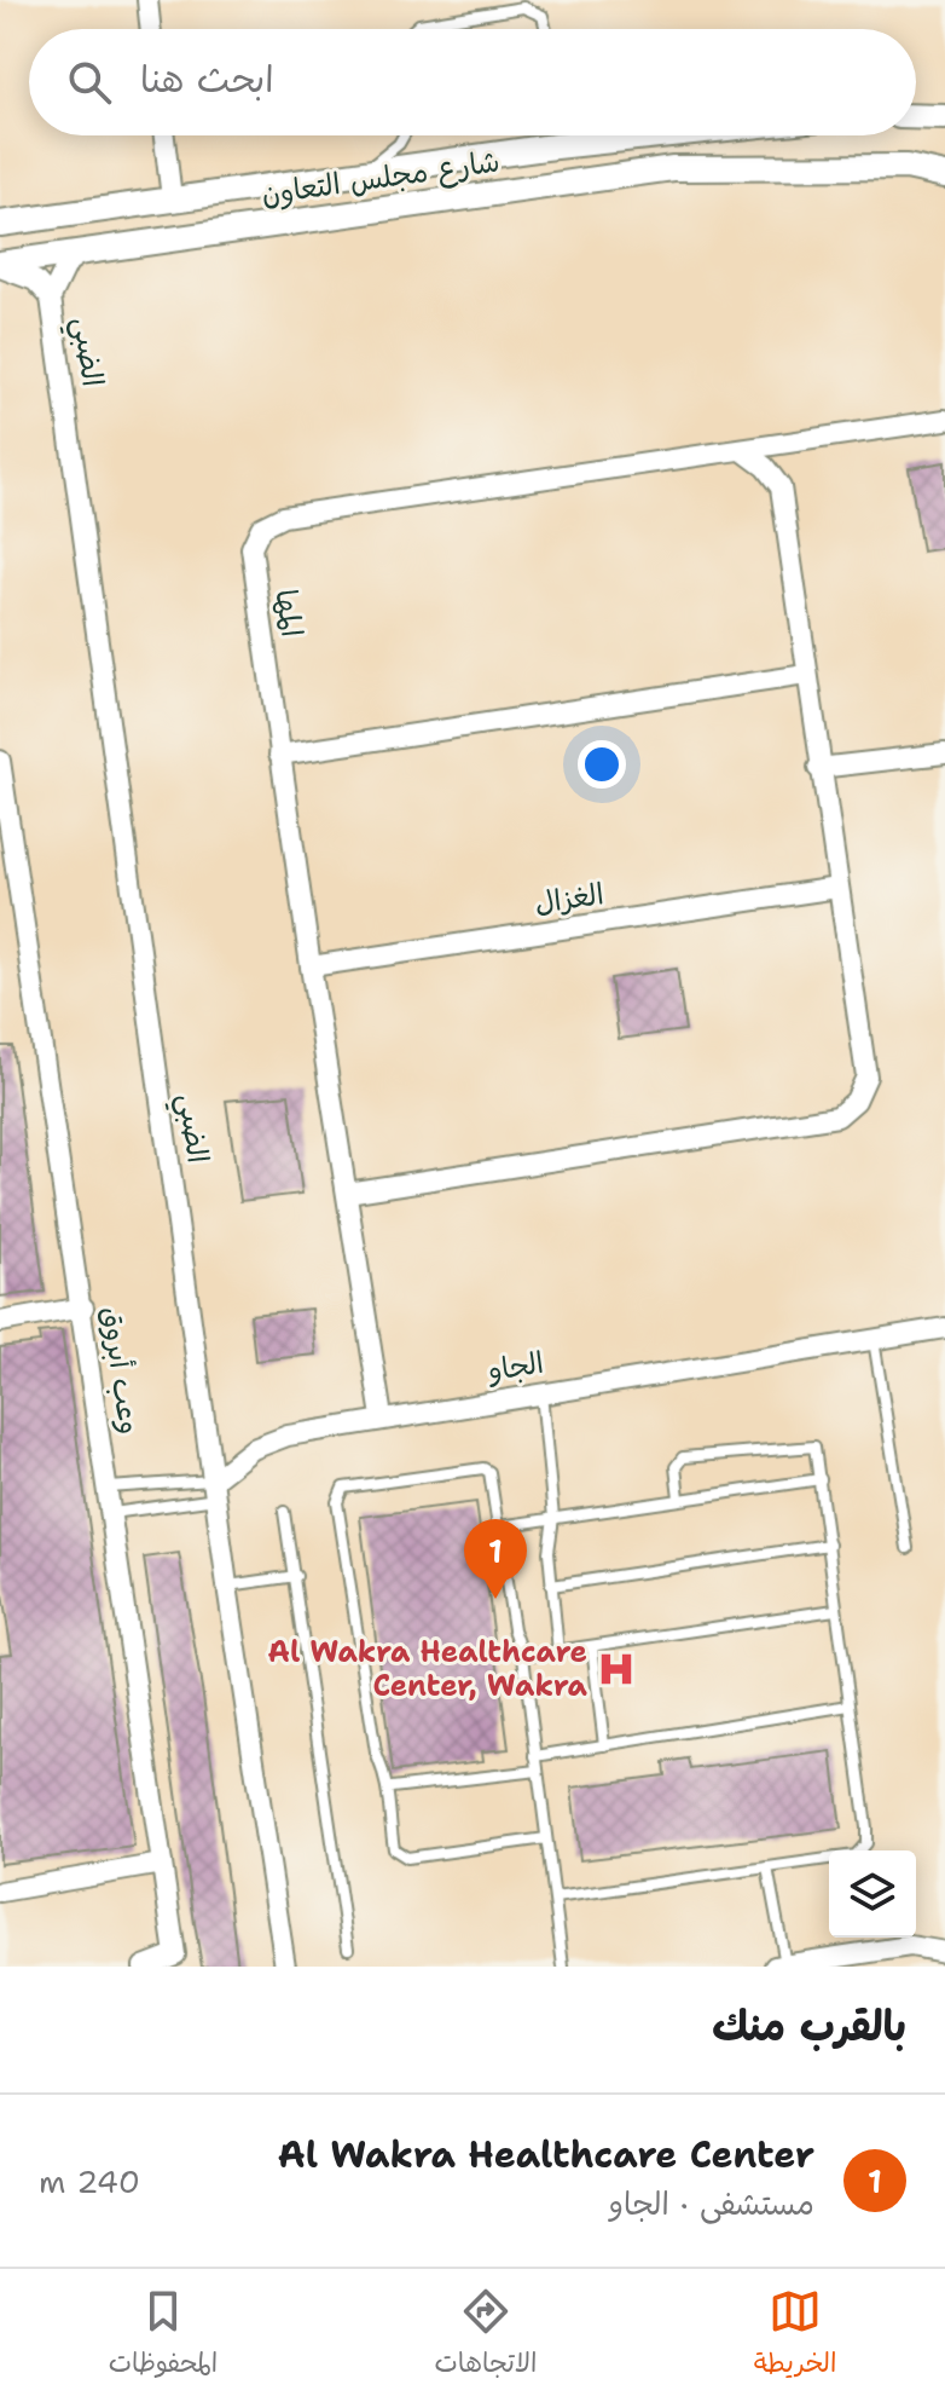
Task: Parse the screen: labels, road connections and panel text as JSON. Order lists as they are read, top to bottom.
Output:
{
  "streets": {
    "street": [
      "شارع مجلس التعاون",
      "الضبي",
      "المها",
      "الغزال",
      "الجاو",
      "وعب أبروق"
    ]
  },
  "crossings": [
    ["شارع مجلس التعاون", "الضبي"],
    ["الضبي", "الجاو"],
    ["المها", "الغزال"],
    ["المها", "الجاو"],
    ["الجاو", "وعب أبروق"]
  ],
  "places": {
    "hospital": ["Al Wakra Healthcare Center, Wakra"]
  },
  "page": {
    "search": "ابحث هنا",
    "pins": "1",
    "heading": "بالقرب منك",
    "list": [
      {
        "mark": "1",
        "name": "Al Wakra Healthcare Center",
        "note": "مستشفى · الجاو",
        "value": "240 m"
      }
    ],
    "nav": ["الخريطة", "الاتجاهات", "المحفوظات"]
  }
}
